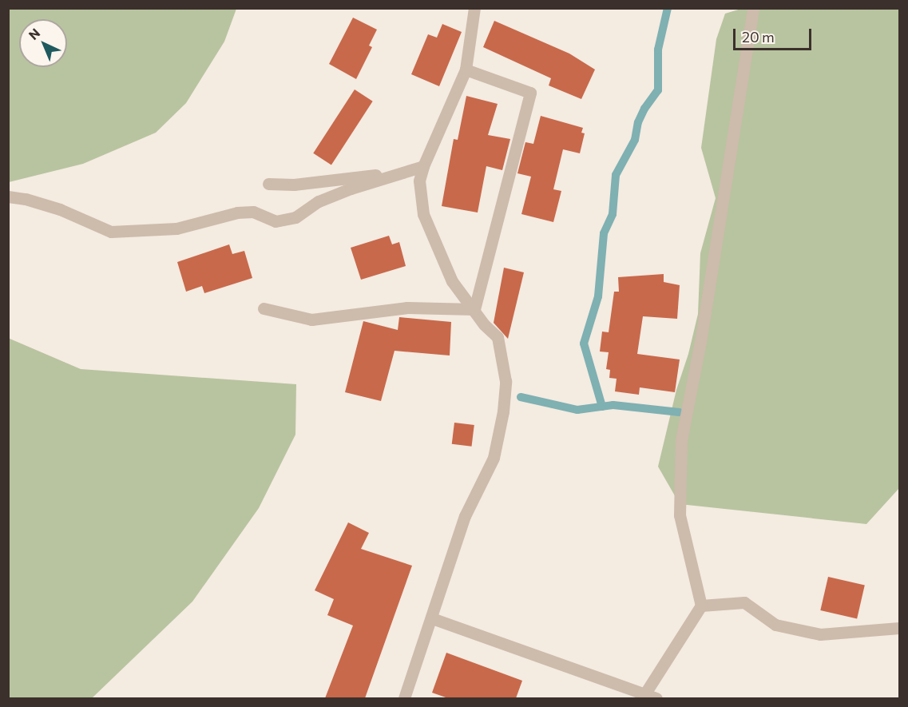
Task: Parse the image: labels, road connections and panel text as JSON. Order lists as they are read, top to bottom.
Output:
{
  "scale_bar": "20 m",
  "north": "top left"
}
